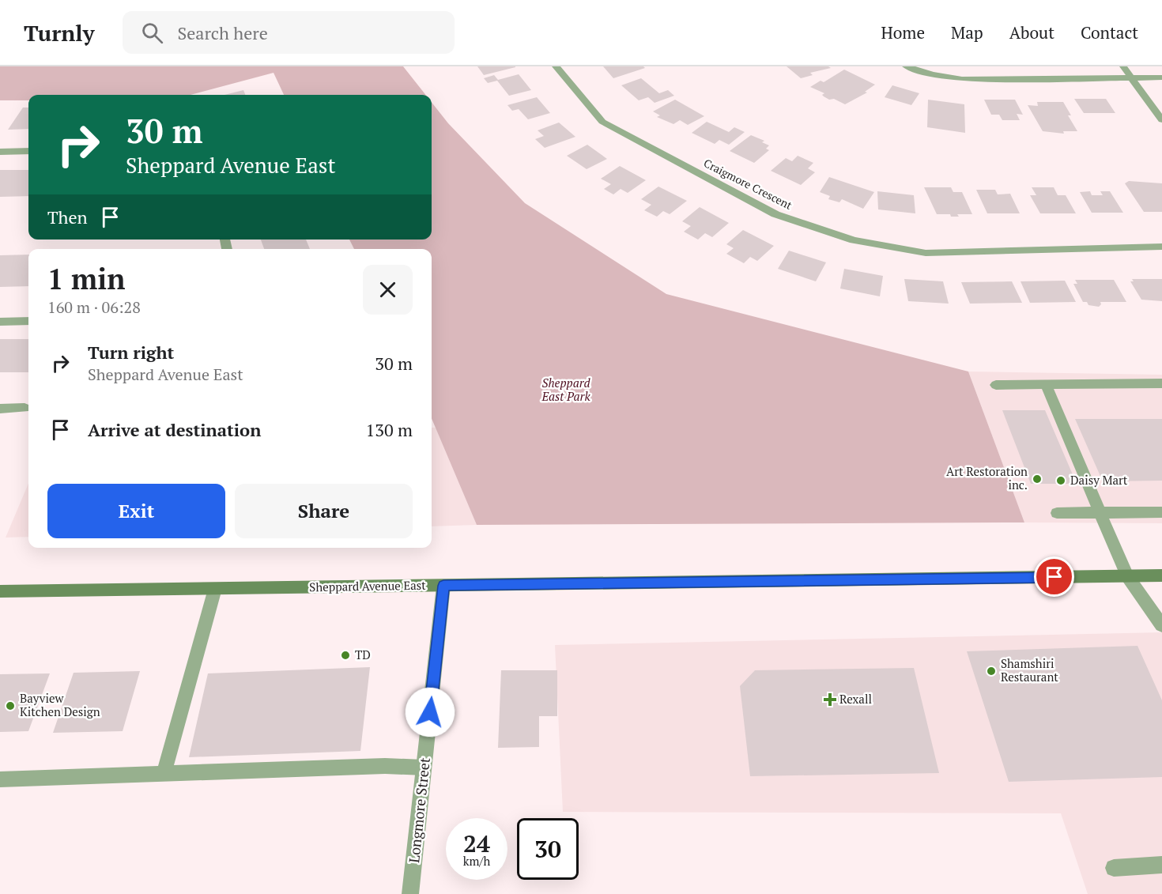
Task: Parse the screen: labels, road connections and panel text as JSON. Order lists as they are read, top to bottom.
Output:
{
  "streets": {
    "main road": ["Sheppard Avenue East"],
    "street": ["Craigmore Crescent", "Longmore Street"]
  },
  "crossings": [
    ["Sheppard Avenue East", "Longmore Street"]
  ],
  "parks": ["Sheppard East Park"],
  "places": {
    "other": [
      "Art Restoration inc.",
      "Daisy Mart",
      "TD",
      "Shamshiri Restaurant",
      "Bayview Kitchen Design"
    ],
    "health": ["Rexall"]
  },
  "page": {
    "header": "Turnly",
    "search": "Search here",
    "nav": [
      "Home",
      "Map",
      "About",
      "Contact"
    ],
    "turn": ["30 m", "Sheppard Avenue East"],
    "then": "Then",
    "heading": ["1 min", "160 m · 06:28"],
    "list": [
      {
        "name": "Turn right",
        "note": "Sheppard Avenue East",
        "value": "30 m"
      },
      {
        "name": "Arrive at destination",
        "value": "130 m"
      }
    ],
    "buttons": ["Exit", "Share"],
    "speed": "24 km/h",
    "limit": "30"
  }
}
